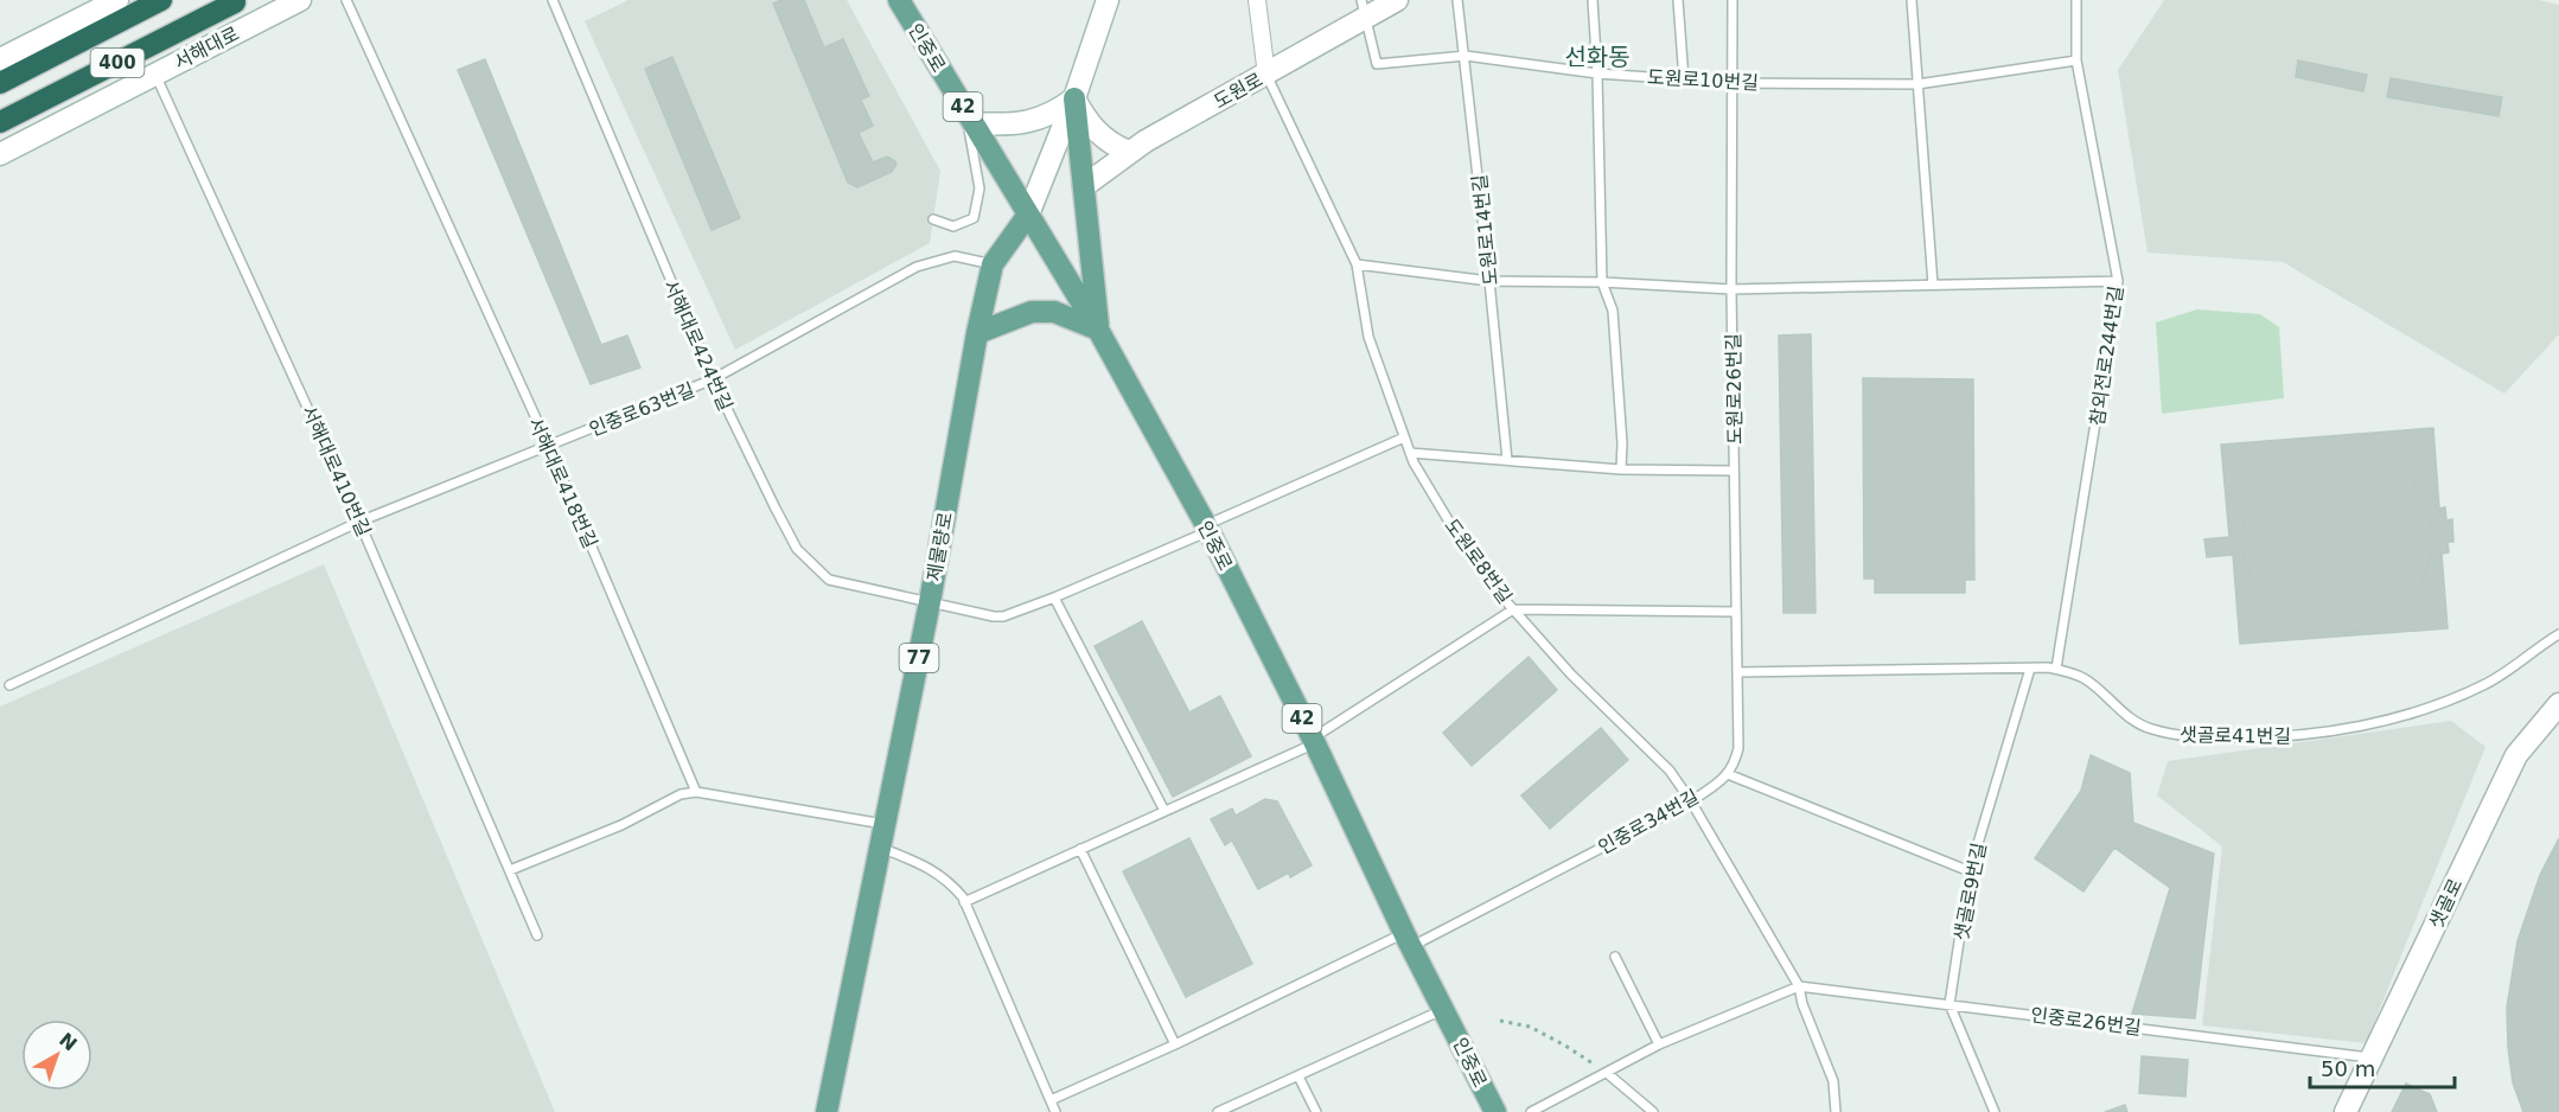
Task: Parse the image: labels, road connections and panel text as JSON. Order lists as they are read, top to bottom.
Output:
{
  "streets": {
    "highway": ["400"],
    "main road": [
      "인중로",
      "42",
      "제물량로",
      "77"
    ],
    "street": ["서해대로", "도원로", "샛골로"],
    "lane": [
      "도원로10번길",
      "도원로14번길",
      "서해대로424번길",
      "참외전로244번길",
      "도원로26번길",
      "인중로63번길",
      "서해대로410번길",
      "서해대로418번길",
      "도원로8번길",
      "샛골로41번길",
      "인중로34번길",
      "샛골로9번길",
      "인중로26번길"
    ]
  },
  "crossings": [
    ["서해대로", "서해대로410번길"],
    ["인중로", "서해대로424번길"],
    ["인중로", "제물량로"],
    ["인중로", "인중로34번길"],
    ["도원로10번길", "도원로"],
    ["도원로10번길", "도원로14번길"],
    ["도원로10번길", "참외전로244번길"],
    ["도원로10번길", "도원로26번길"],
    ["도원로", "도원로8번길"],
    ["서해대로424번길", "인중로63번길"],
    ["서해대로424번길", "제물량로"],
    ["서해대로424번길", "도원로8번길"],
    ["참외전로244번길", "샛골로41번길"],
    ["도원로26번길", "샛골로41번길"],
    ["도원로26번길", "인중로34번길"],
    ["인중로63번길", "서해대로410번길"],
    ["인중로63번길", "서해대로418번길"],
    ["인중로63번길", "제물량로"],
    ["도원로8번길", "인중로34번길"],
    ["도원로8번길", "인중로26번길"],
    ["샛골로41번길", "샛골로9번길"],
    ["샛골로9번길", "인중로26번길"],
    ["샛골로", "인중로26번길"]
  ],
  "districts": ["선화동"],
  "scale_bar": "50 m",
  "north": "top right"
}
